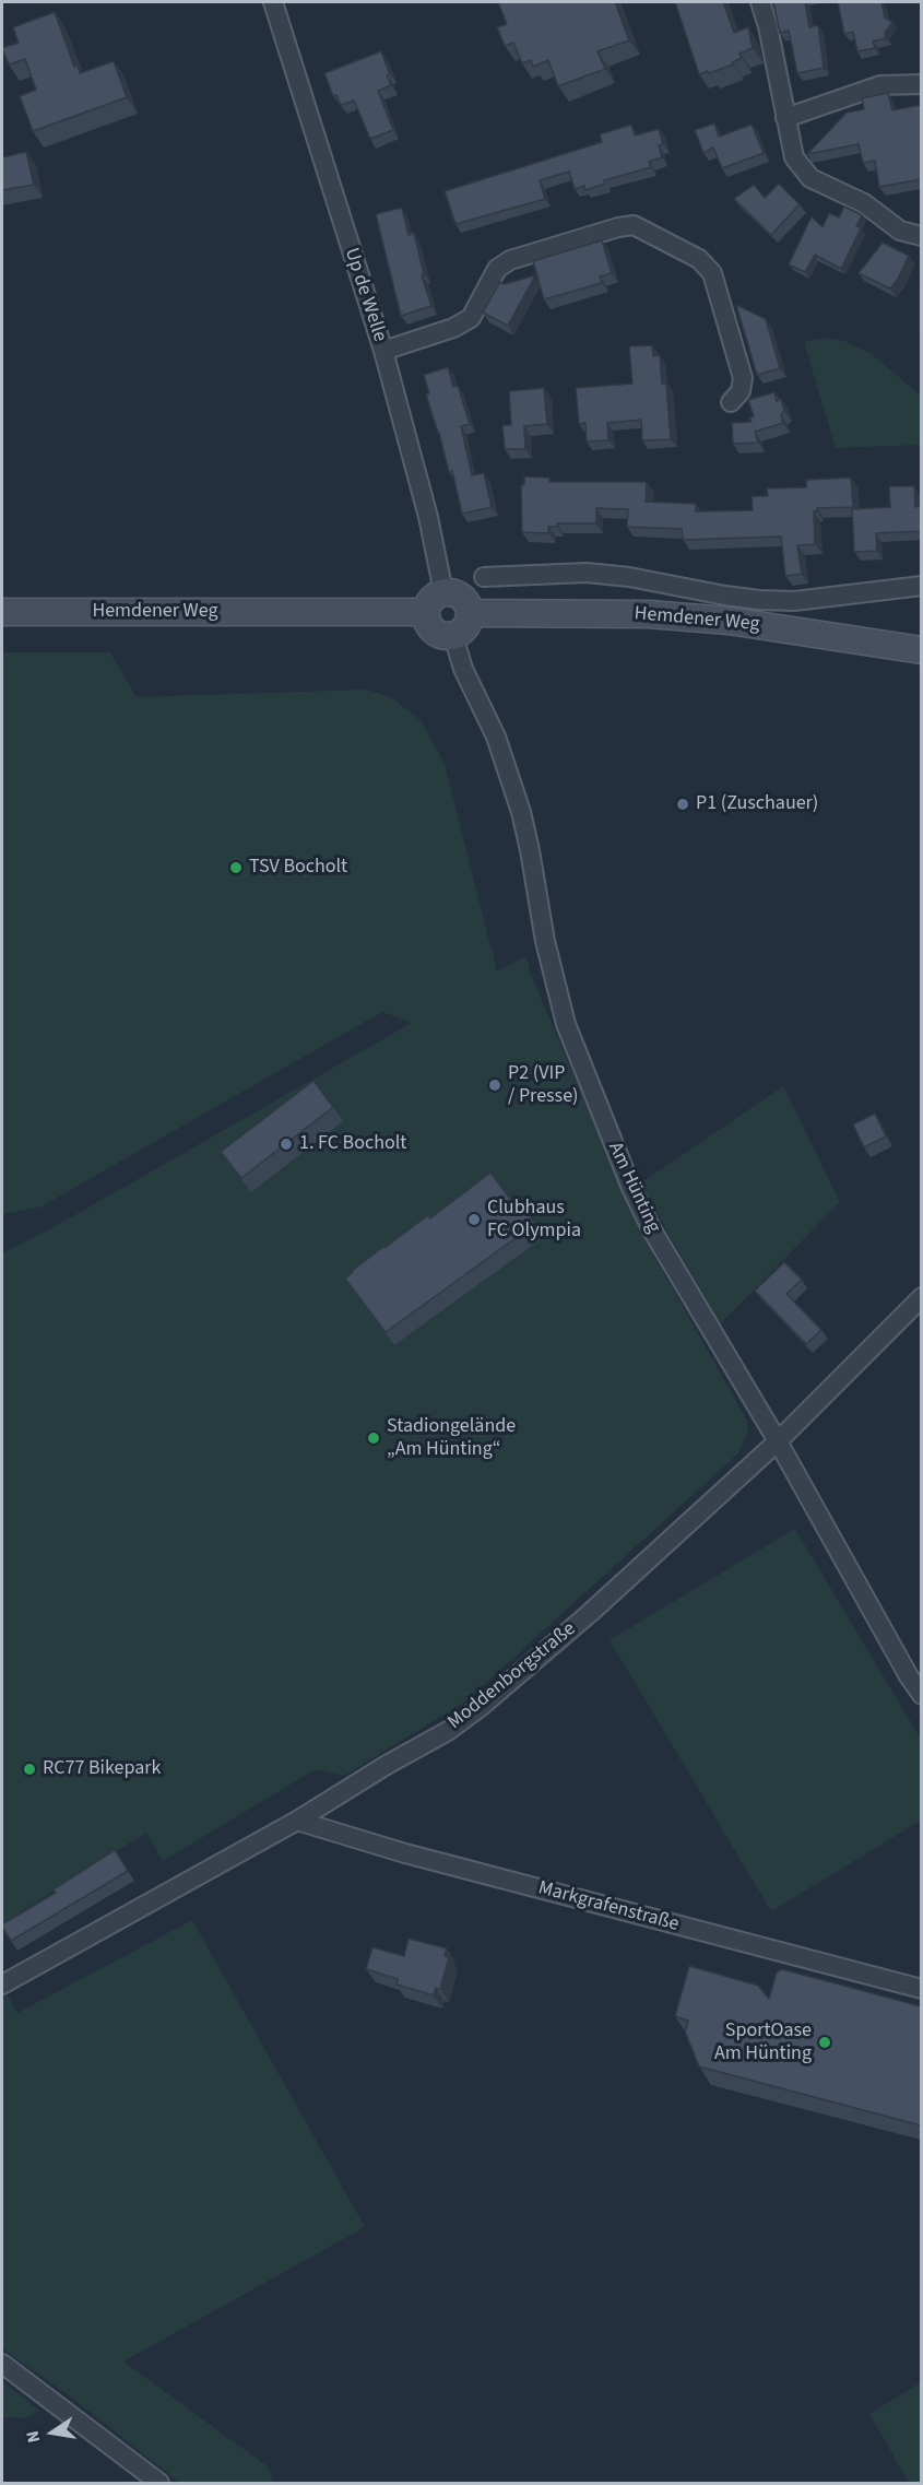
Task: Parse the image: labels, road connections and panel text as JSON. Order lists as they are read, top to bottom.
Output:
{
  "streets": {
    "street": [
      "Up de Welle",
      "Hemdener Weg",
      "Am Hünting",
      "Moddenborgstraße",
      "Markgrafenstraße"
    ]
  },
  "crossings": [
    ["Up de Welle", "Hemdener Weg"],
    ["Up de Welle", "Am Hünting"],
    ["Hemdener Weg", "Am Hünting"],
    ["Am Hünting", "Moddenborgstraße"],
    ["Moddenborgstraße", "Markgrafenstraße"]
  ],
  "places": [
    "P1 (Zuschauer)",
    "TSV Bocholt",
    "P2 (VIP / Presse)",
    "1. FC Bocholt",
    "Clubhaus FC Olympia",
    "Stadiongelände „Am Hünting“",
    "RC77 Bikepark",
    "SportOase Am Hünting"
  ],
  "north": "left"
}
